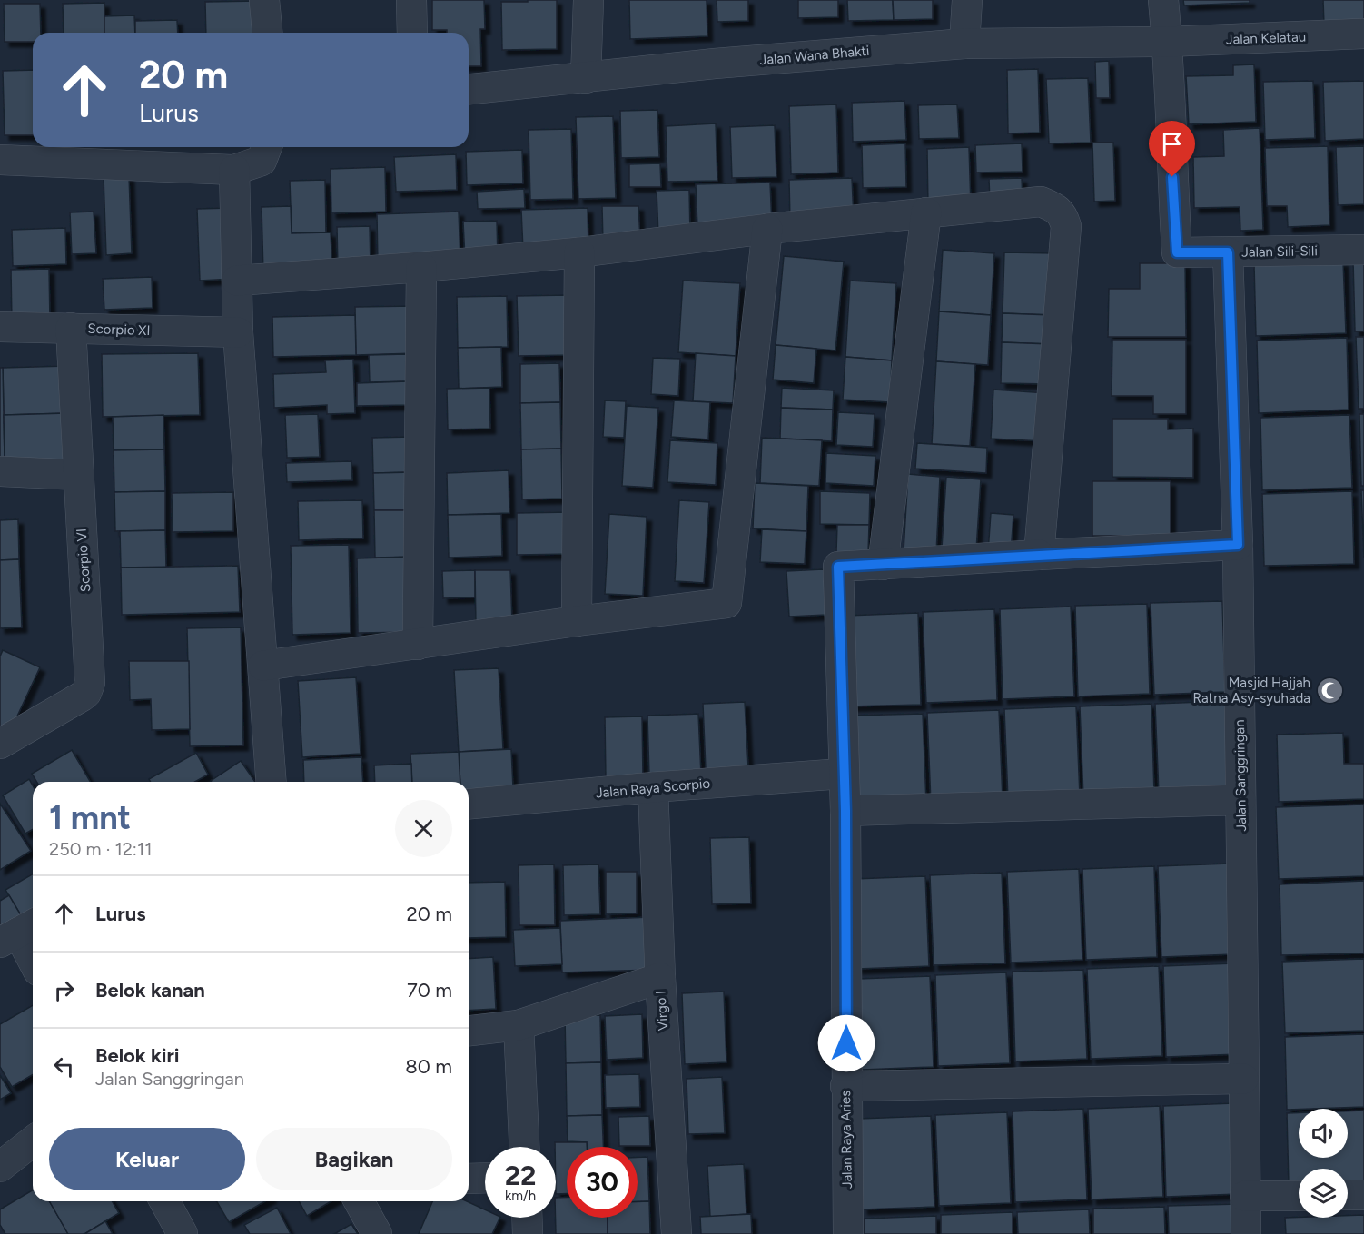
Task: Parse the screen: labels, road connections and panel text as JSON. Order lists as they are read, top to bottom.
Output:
{
  "streets": {
    "street": [
      "Jalan Kelatau",
      "Jalan Wana Bhakti",
      "Jalan Sili-Sili",
      "Scorpio XI",
      "Scorpio VI",
      "Jalan Sanggringan",
      "Jalan Raya Scorpio",
      "Virgo I",
      "Jalan Raya Aries"
    ]
  },
  "crossings": [
    ["Jalan Kelatau", "Jalan Wana Bhakti"],
    ["Jalan Kelatau", "Jalan Sili-Sili"],
    ["Jalan Wana Bhakti", "Jalan Sili-Sili"],
    ["Jalan Sili-Sili", "Jalan Sanggringan"],
    ["Scorpio XI", "Scorpio VI"],
    ["Jalan Raya Scorpio", "Virgo I"],
    ["Jalan Raya Scorpio", "Jalan Raya Aries"]
  ],
  "places": {
    "mosque": ["Masjid Hajjah Ratna Asy-syuhada"]
  },
  "page": {
    "turn": ["20 m", "Lurus"],
    "heading": ["1 mnt", "250 m · 12:11"],
    "list": [
      {
        "name": "Lurus",
        "value": "20 m"
      },
      {
        "name": "Belok kanan",
        "value": "70 m"
      },
      {
        "name": "Belok kiri",
        "note": "Jalan Sanggringan",
        "value": "80 m"
      }
    ],
    "buttons": ["Keluar", "Bagikan"],
    "speed": "22 km/h",
    "limit": "30"
  }
}
